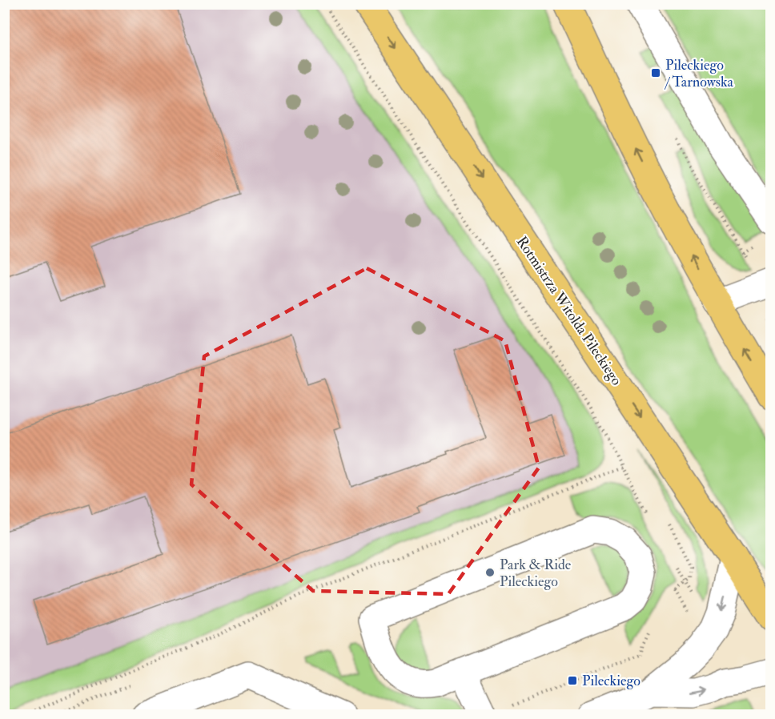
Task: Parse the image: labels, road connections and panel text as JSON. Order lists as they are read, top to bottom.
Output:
{
  "streets": {
    "main road": ["Rotmistrza Witolda Pileckiego"]
  },
  "places": {
    "transit": ["Pileckiego / Tarnowska", "Pileckiego"],
    "other": ["Park & Ride Pileckiego"]
  }
}
